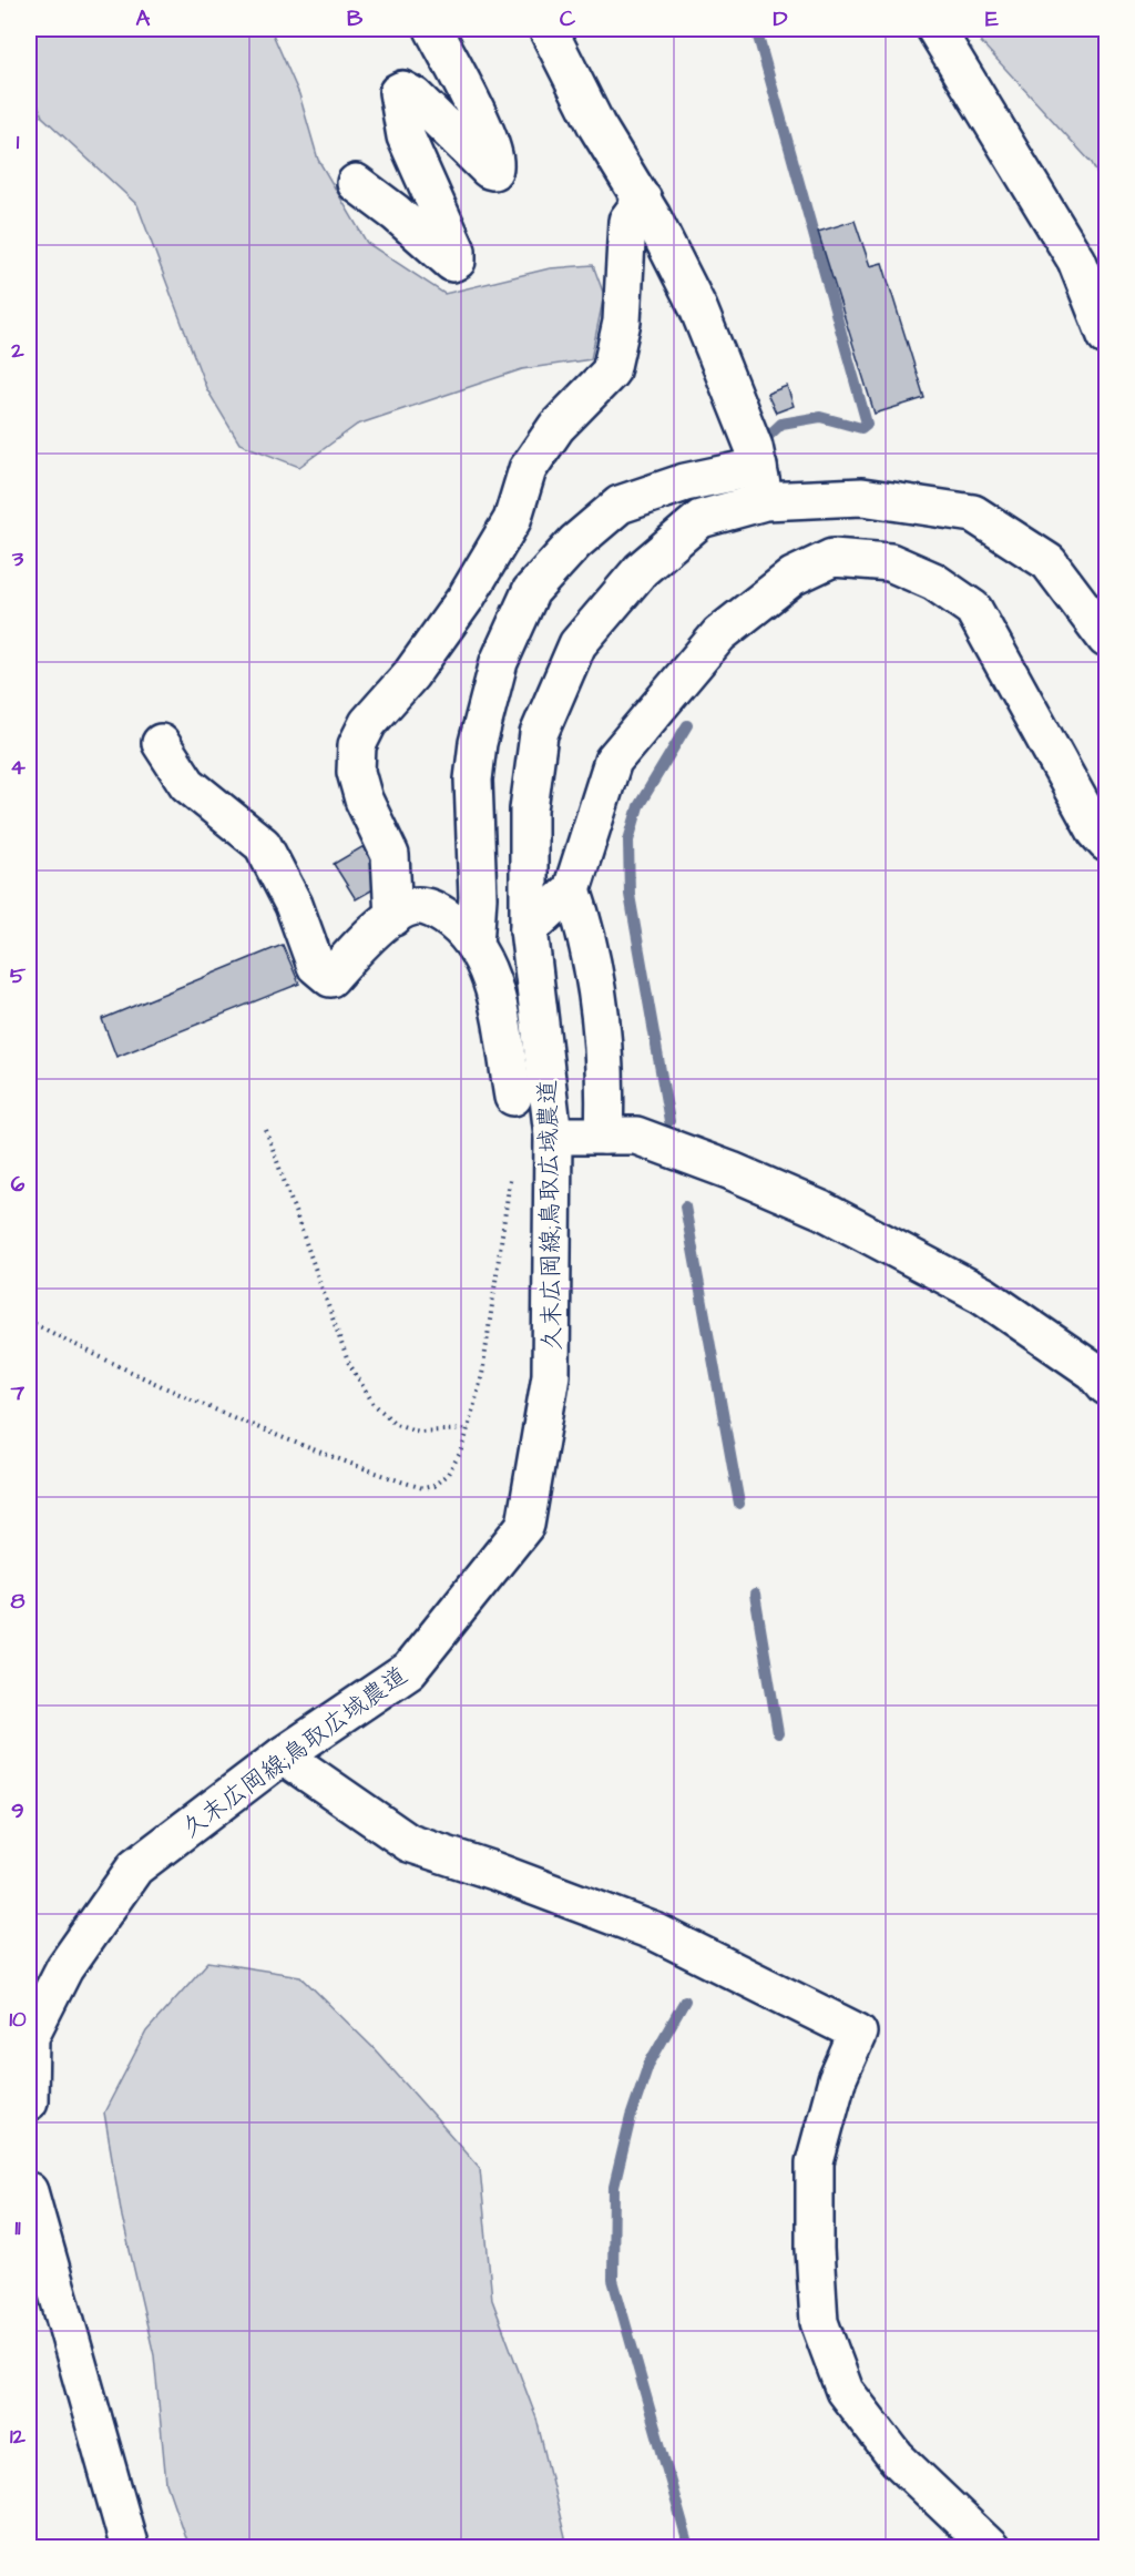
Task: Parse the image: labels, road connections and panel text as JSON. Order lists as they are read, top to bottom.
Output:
{
  "streets": {
    "street": ["久末広岡線;鳥取広域農道"]
  },
  "grid": {
    "columns": [
      "A",
      "B",
      "C",
      "D",
      "E"
    ],
    "rows": [
      "1",
      "2",
      "3",
      "4",
      "5",
      "6",
      "7",
      "8",
      "9",
      "10",
      "11",
      "12"
    ]
  }
}
